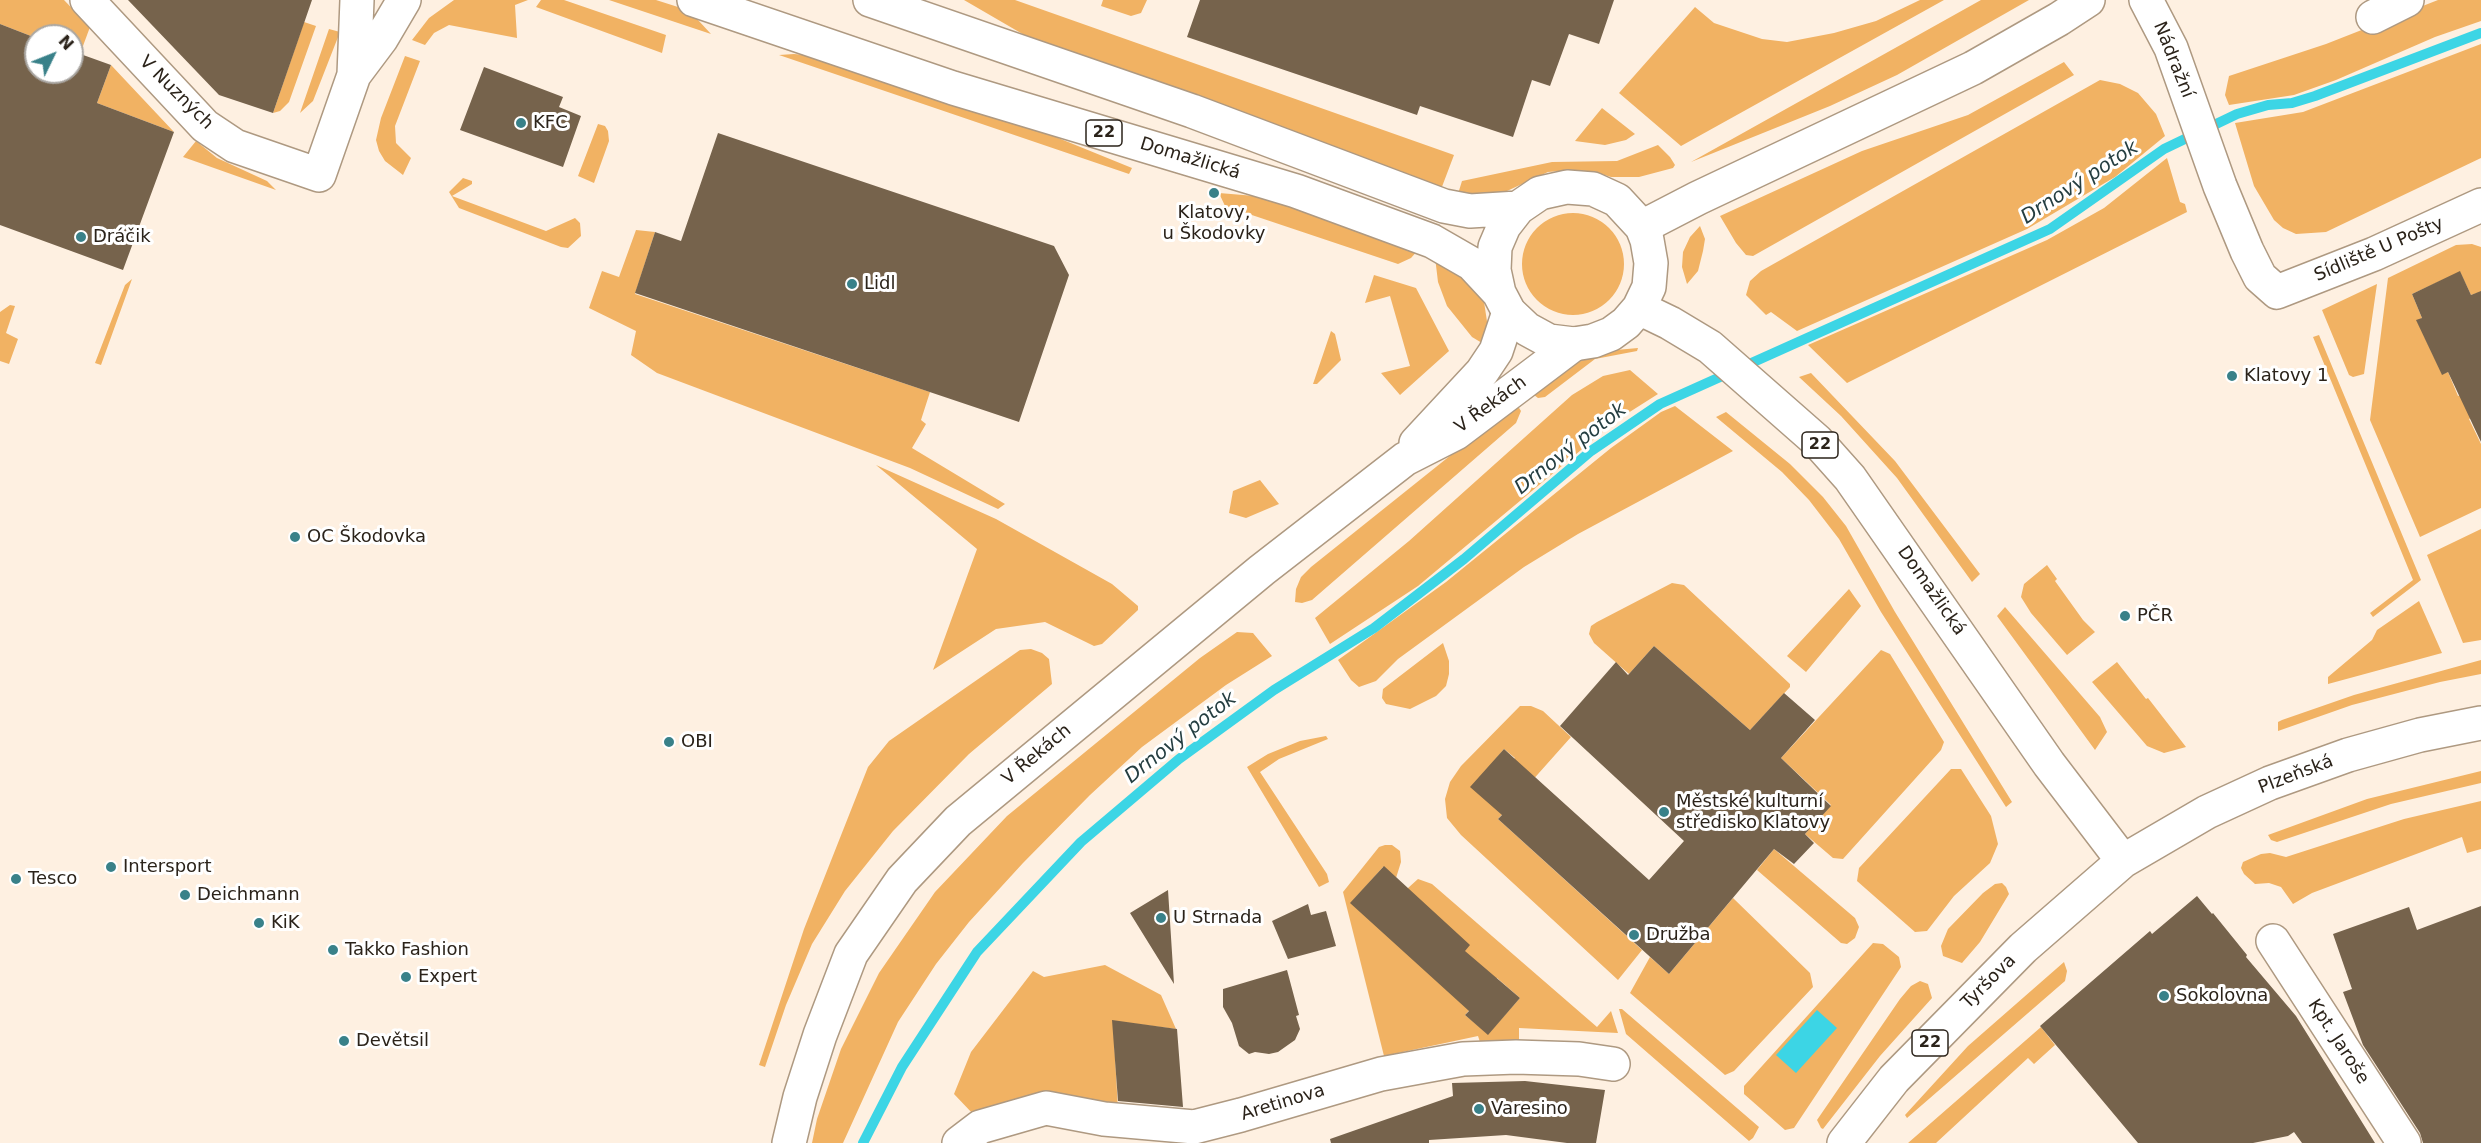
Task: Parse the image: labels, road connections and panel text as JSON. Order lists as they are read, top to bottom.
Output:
{
  "streets": {
    "street": [
      "Nádražní",
      "V Nuzných",
      "22",
      "Domažlická",
      "Sídliště U Pošty",
      "V Řekách",
      "Plzeňská",
      "Tyršova",
      "Kpt. Jaroše",
      "Aretinova"
    ]
  },
  "crossings": [
    ["Nádražní", "Sídliště U Pošty"],
    ["Domažlická", "V Řekách"],
    ["Domažlická", "Plzeňská"],
    ["Domažlická", "Tyršova"],
    ["Plzeňská", "Tyršova"]
  ],
  "water": ["Drnový potok"],
  "places": [
    "KFC",
    "Klatovy, u Škodovky",
    "Dráčik",
    "Lidl",
    "Klatovy 1",
    "OC Škodovka",
    "PČR",
    "OBI",
    "Městské kulturní středisko Klatovy",
    "Intersport",
    "Tesco",
    "Deichmann",
    "U Strnada",
    "KiK",
    "Družba",
    "Takko Fashion",
    "Expert",
    "Sokolovna",
    "Devětsil",
    "Varesino"
  ],
  "north": "top right"
}
